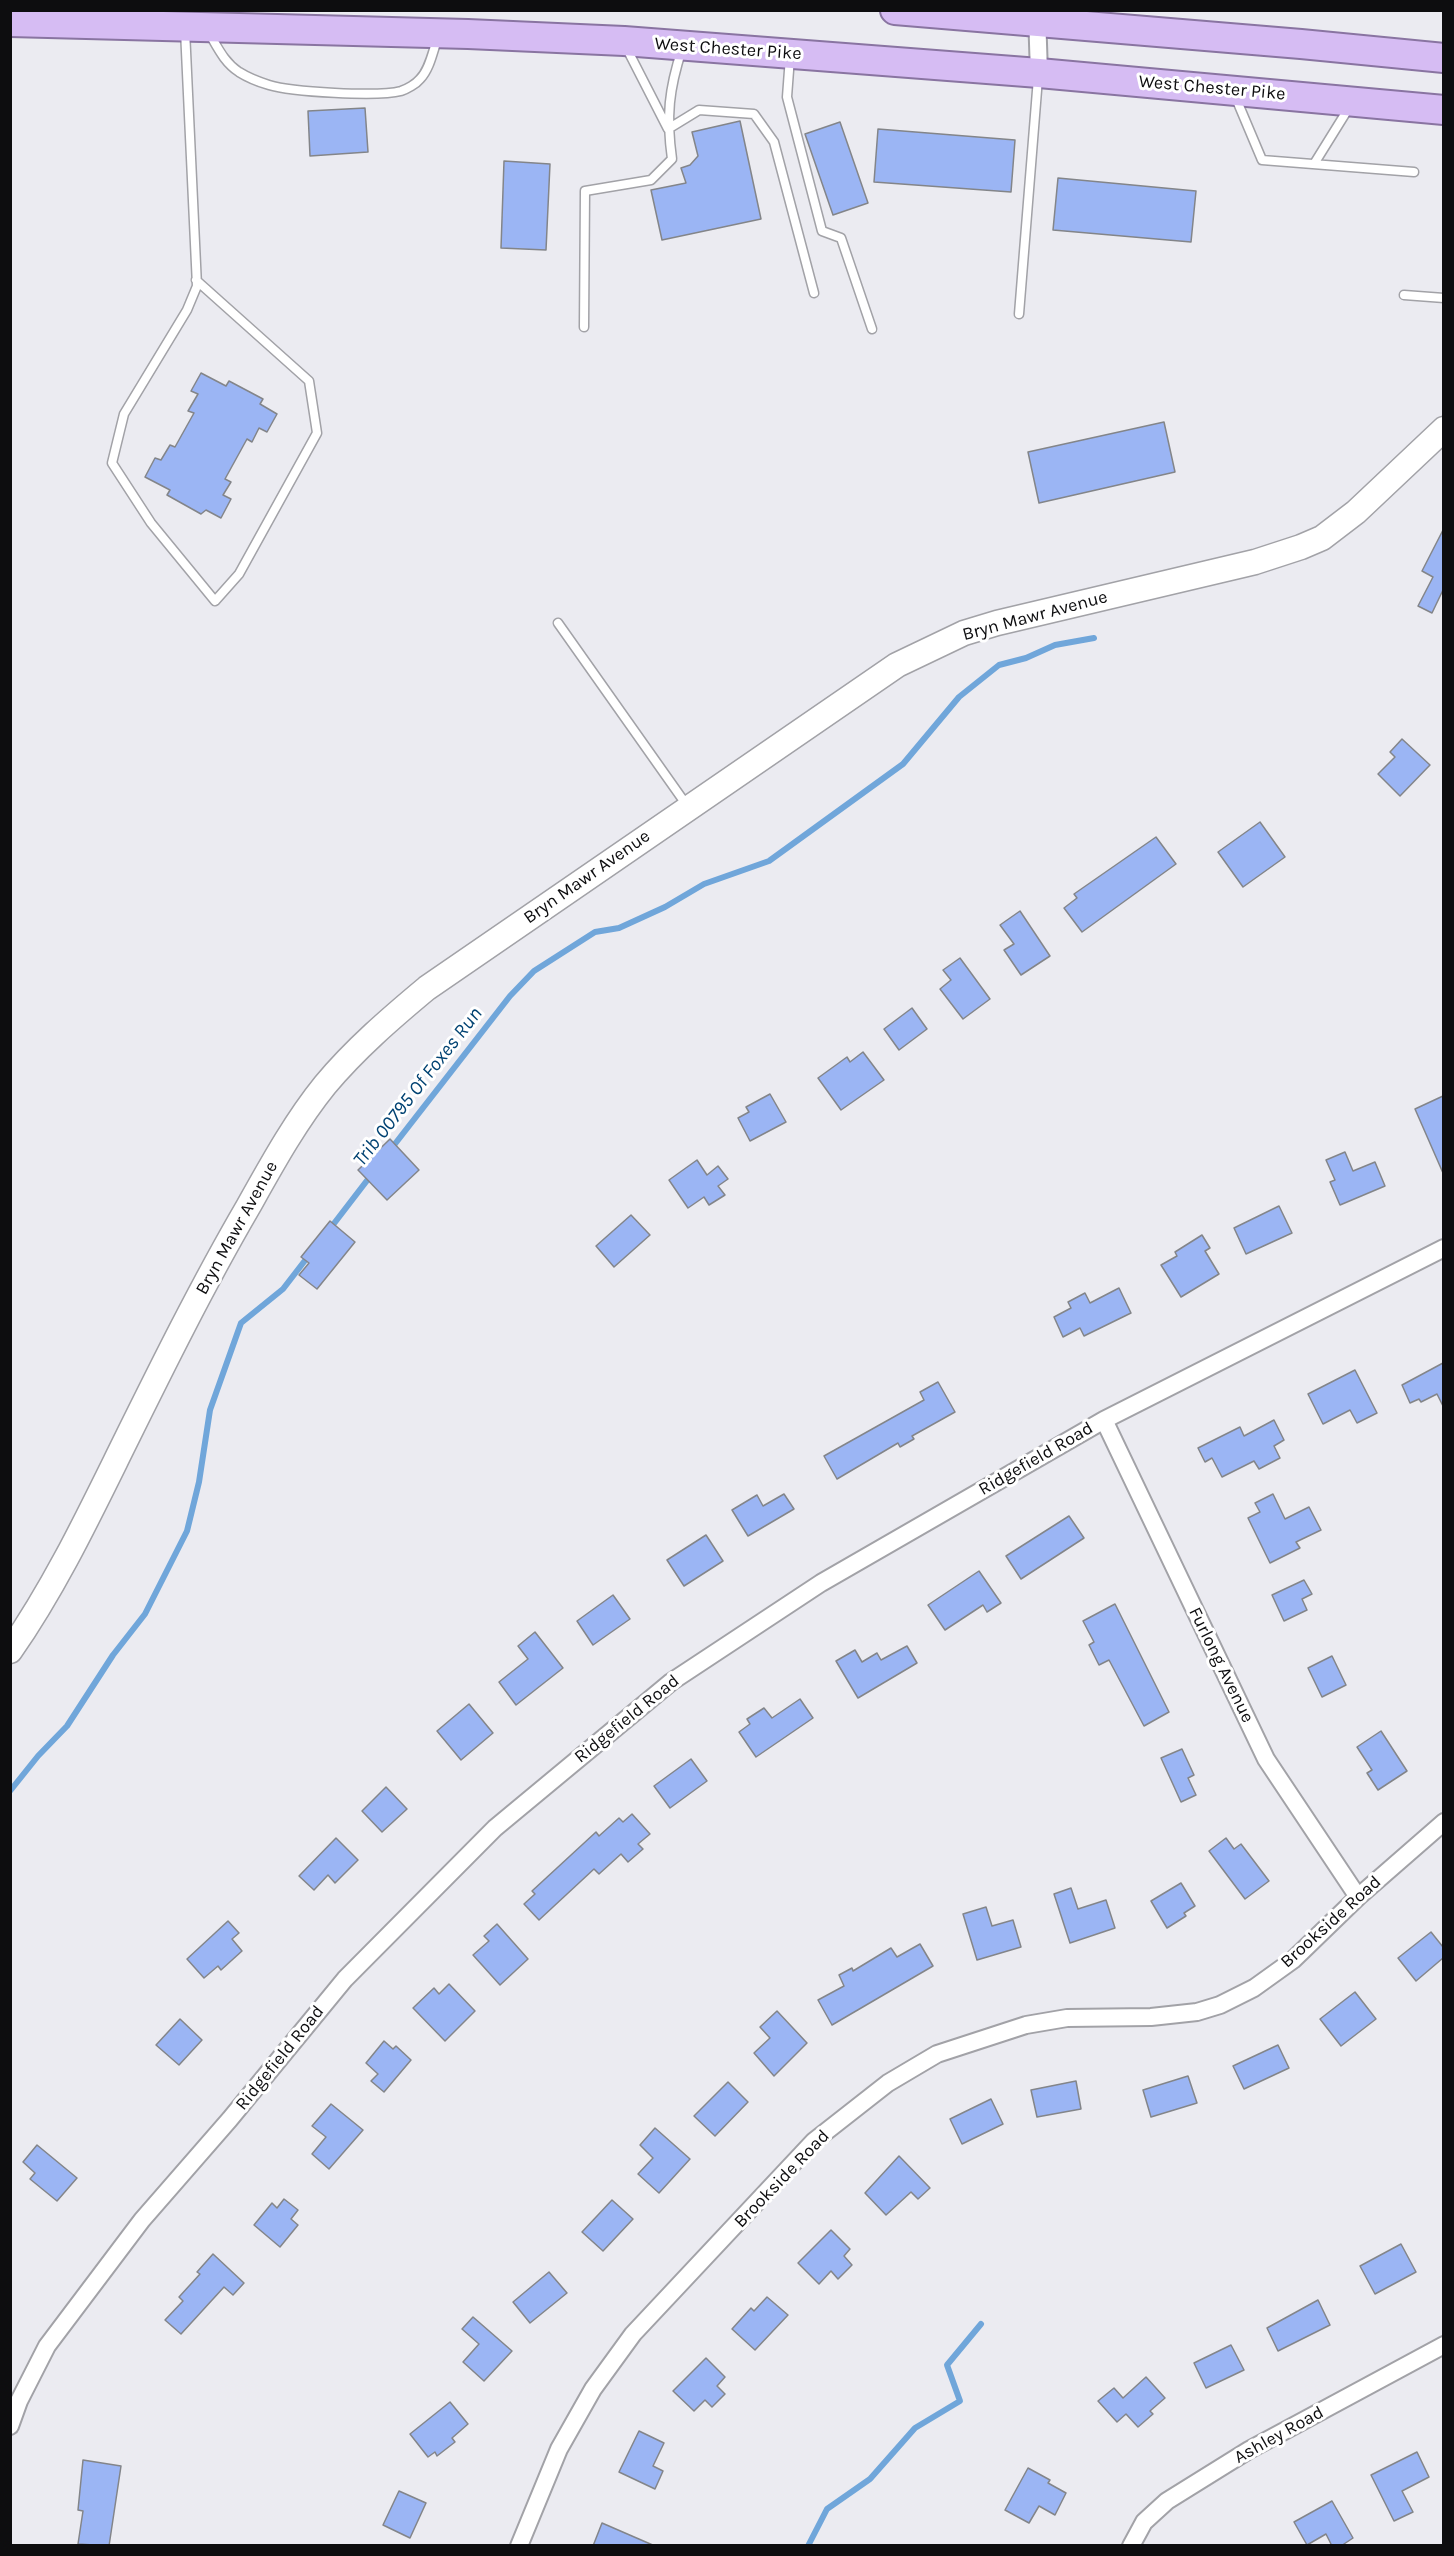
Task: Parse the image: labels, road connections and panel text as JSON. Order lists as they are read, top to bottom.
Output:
{
  "streets": {
    "highway": ["West Chester Pike"],
    "main road": ["Bryn Mawr Avenue"],
    "street": [
      "Ridgefield Road",
      "Furlong Avenue",
      "Brookside Road",
      "Ashley Road"
    ]
  },
  "crossings": [
    ["Ridgefield Road", "Furlong Avenue"],
    ["Furlong Avenue", "Brookside Road"]
  ],
  "water": ["Trib 00795 Of Foxes Run"]
}
